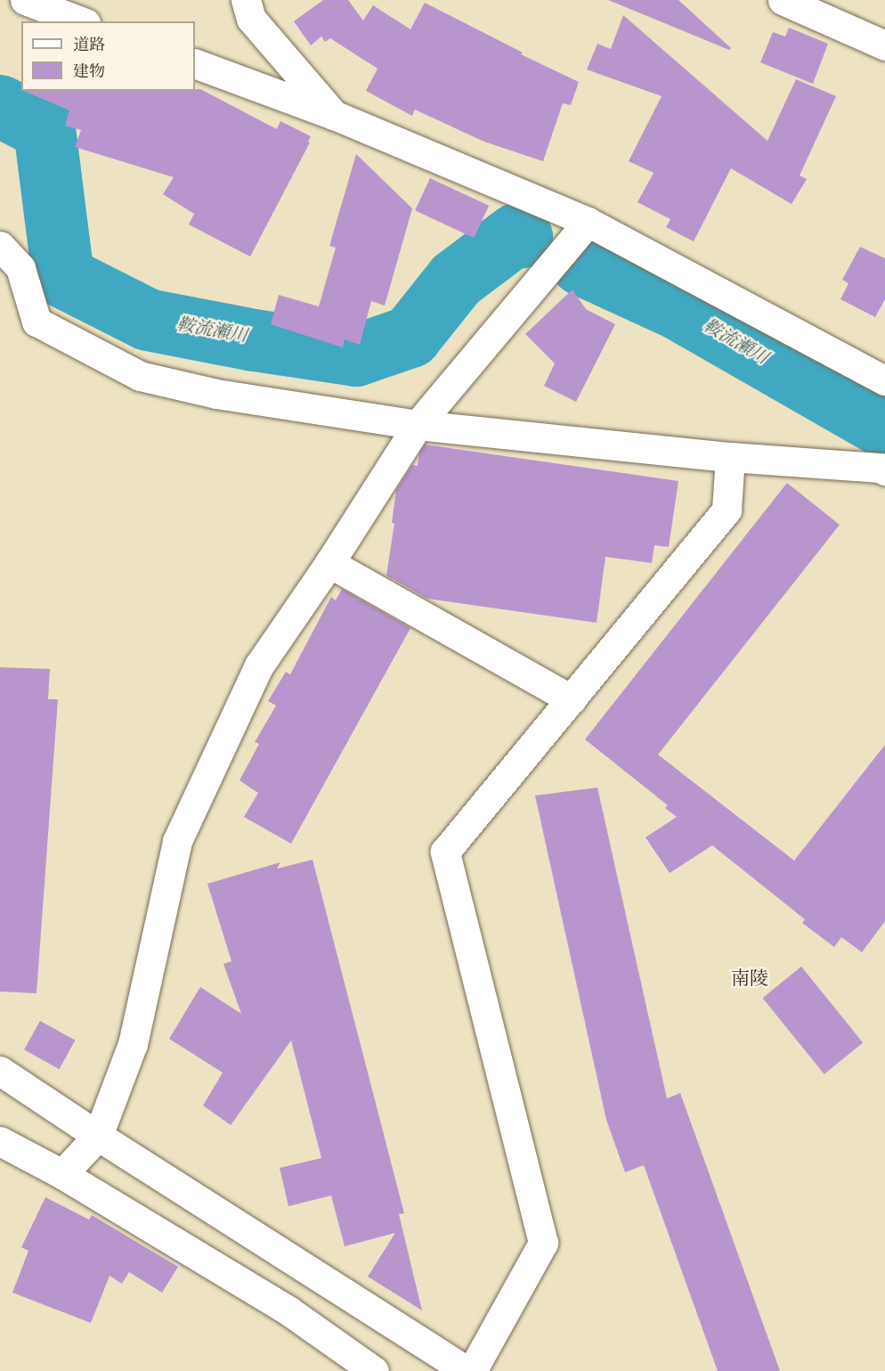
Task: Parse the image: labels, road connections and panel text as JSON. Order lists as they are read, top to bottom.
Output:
{
  "districts": ["南陵"],
  "water": ["鞍流瀬川"],
  "legend": ["道路", "建物"]
}
